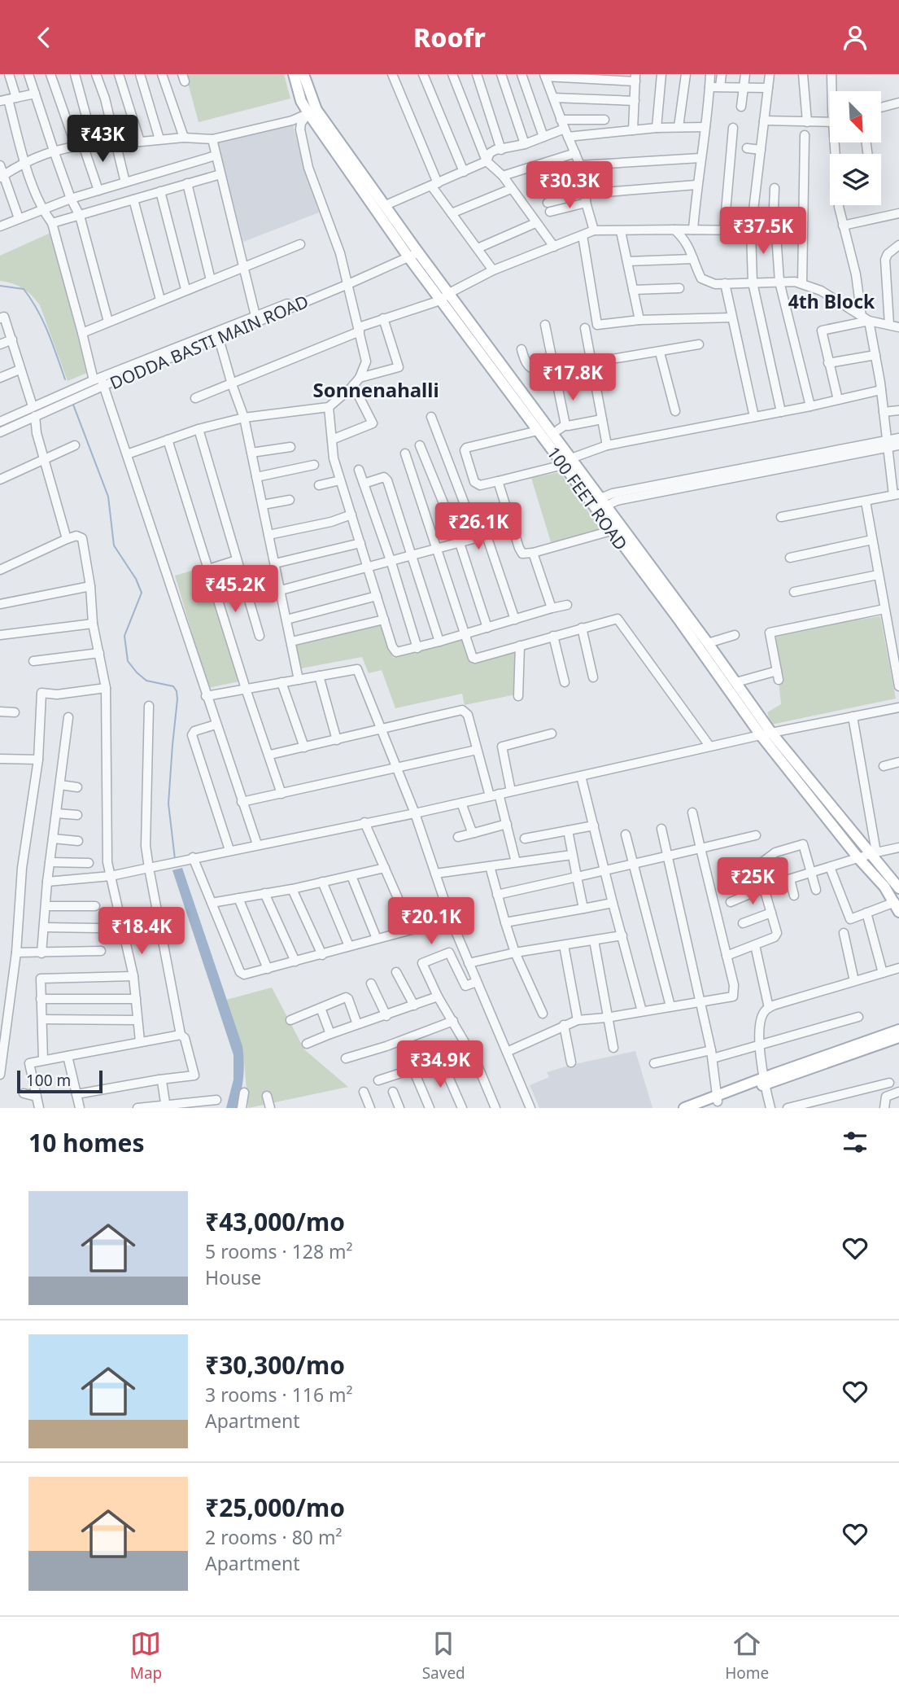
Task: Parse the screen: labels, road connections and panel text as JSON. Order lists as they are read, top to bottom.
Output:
{
  "streets": {
    "main road": ["100 FEET ROAD"],
    "street": ["DODDA BASTI MAIN ROAD"]
  },
  "crossings": [
    ["DODDA BASTI MAIN ROAD", "100 FEET ROAD"]
  ],
  "districts": ["4th Block", "Sonnenahalli"],
  "scale_bar": "100 m",
  "north": "bottom right",
  "page": {
    "header": "Roofr",
    "price": [
      "₹43K",
      "₹30.3K",
      "₹37.5K",
      "₹17.8K",
      "₹26.1K",
      "₹45.2K",
      "₹25K",
      "₹20.1K",
      "₹18.4K",
      "₹34.9K"
    ],
    "scale": "100 m",
    "heading": "10 homes",
    "list": [
      {
        "name": "₹43,000/mo",
        "note": "5 rooms · 128 m² · House"
      },
      {
        "name": "₹30,300/mo",
        "note": "3 rooms · 116 m² · Apartment"
      },
      {
        "name": "₹25,000/mo",
        "note": "2 rooms · 80 m² · Apartment"
      }
    ],
    "tabs": ["Map", "Saved", "Home"]
  }
}
